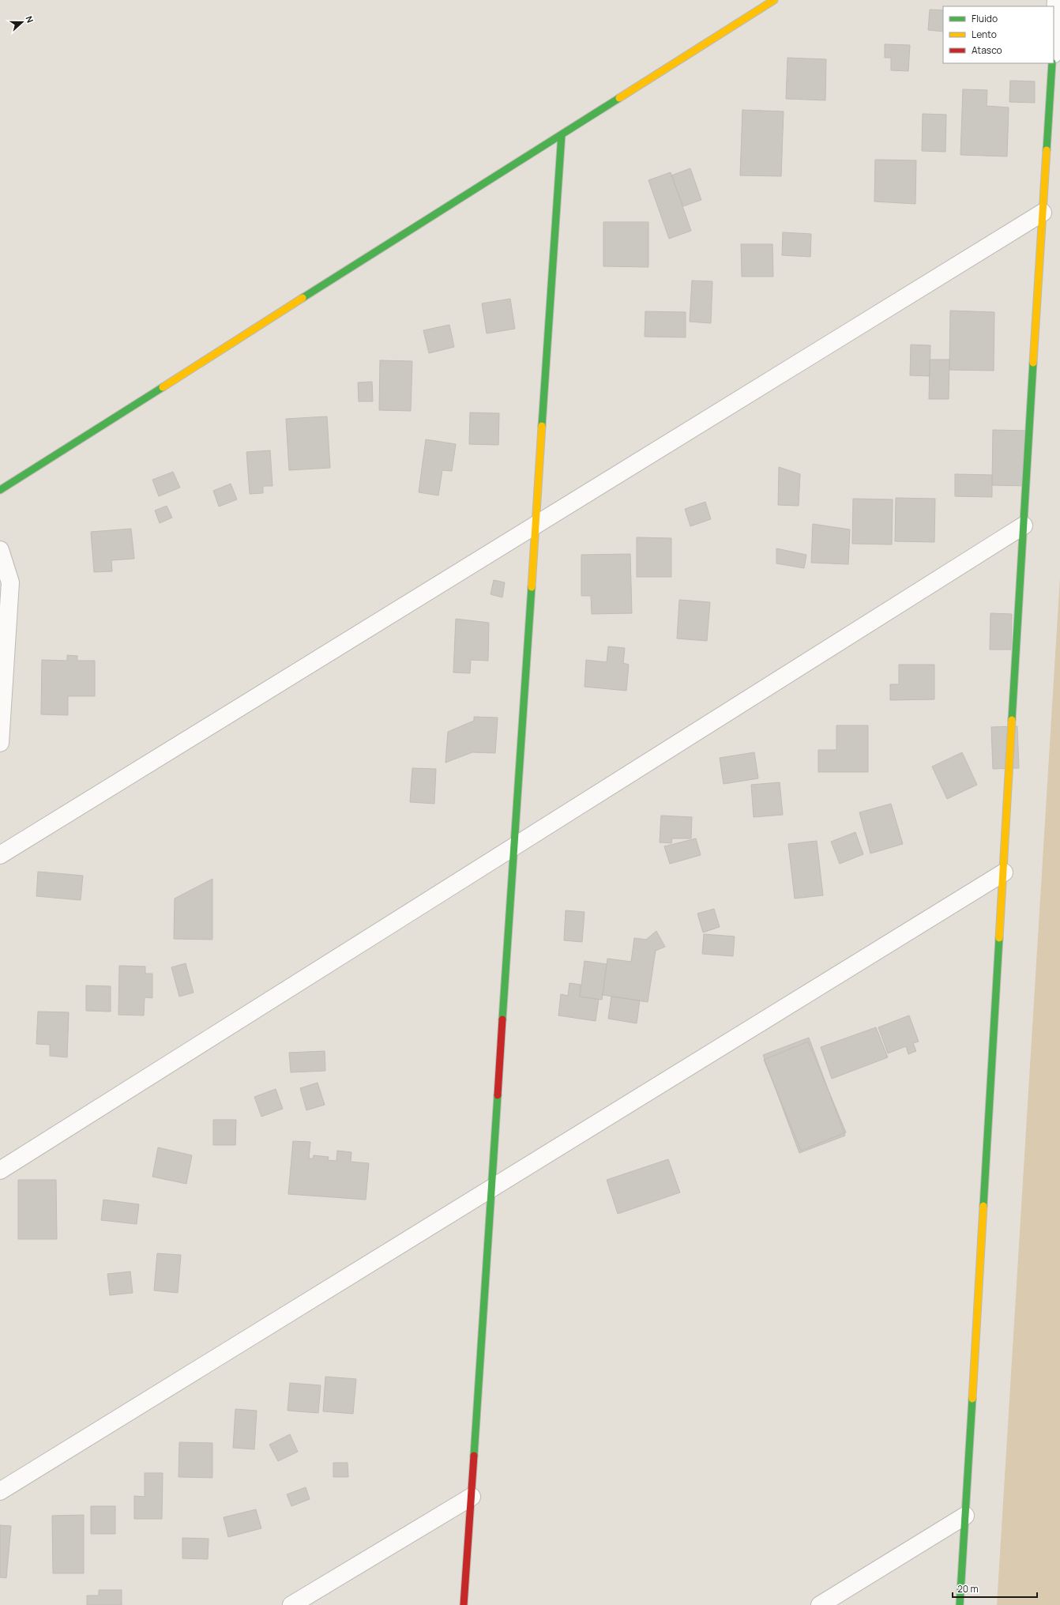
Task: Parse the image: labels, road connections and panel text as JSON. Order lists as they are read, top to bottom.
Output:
{
  "legend": ["Fluido", "Lento", "Atasco"],
  "scale_bar": "20 m",
  "north": "right"
}
